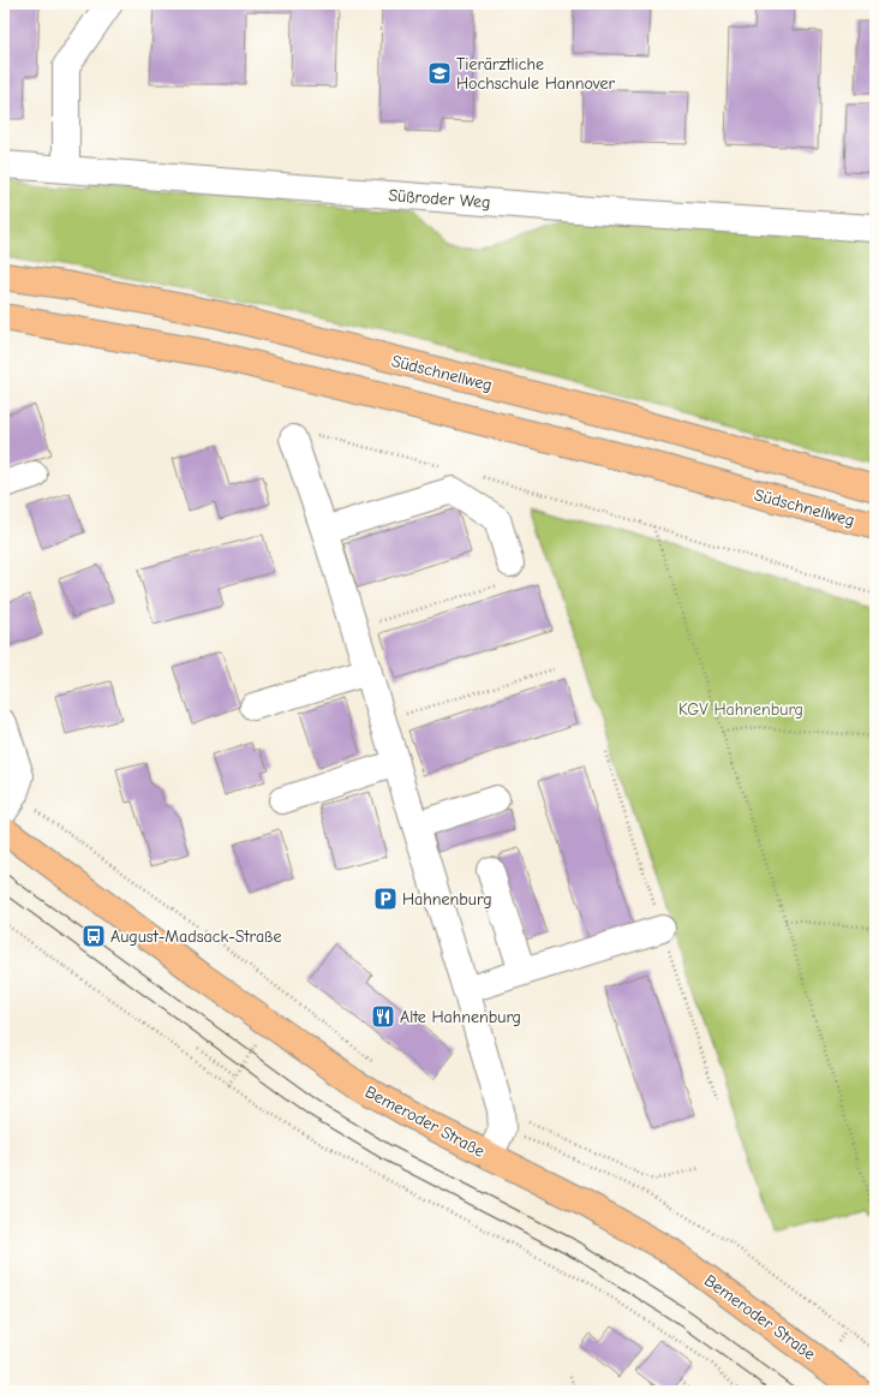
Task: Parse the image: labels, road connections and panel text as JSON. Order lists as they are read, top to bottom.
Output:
{
  "streets": {
    "main road": ["Südschnellweg", "Bemeroder Straße"],
    "street": ["Süßroder Weg"]
  },
  "parks": ["KGV Hahnenburg"],
  "places": {
    "school or university": ["Tierärztliche Hochschule Hannover"],
    "parking": ["Hahnenburg"],
    "bus stop": ["August-Madsack-Straße"],
    "restaurant": ["Alte Hahnenburg"]
  }
}
